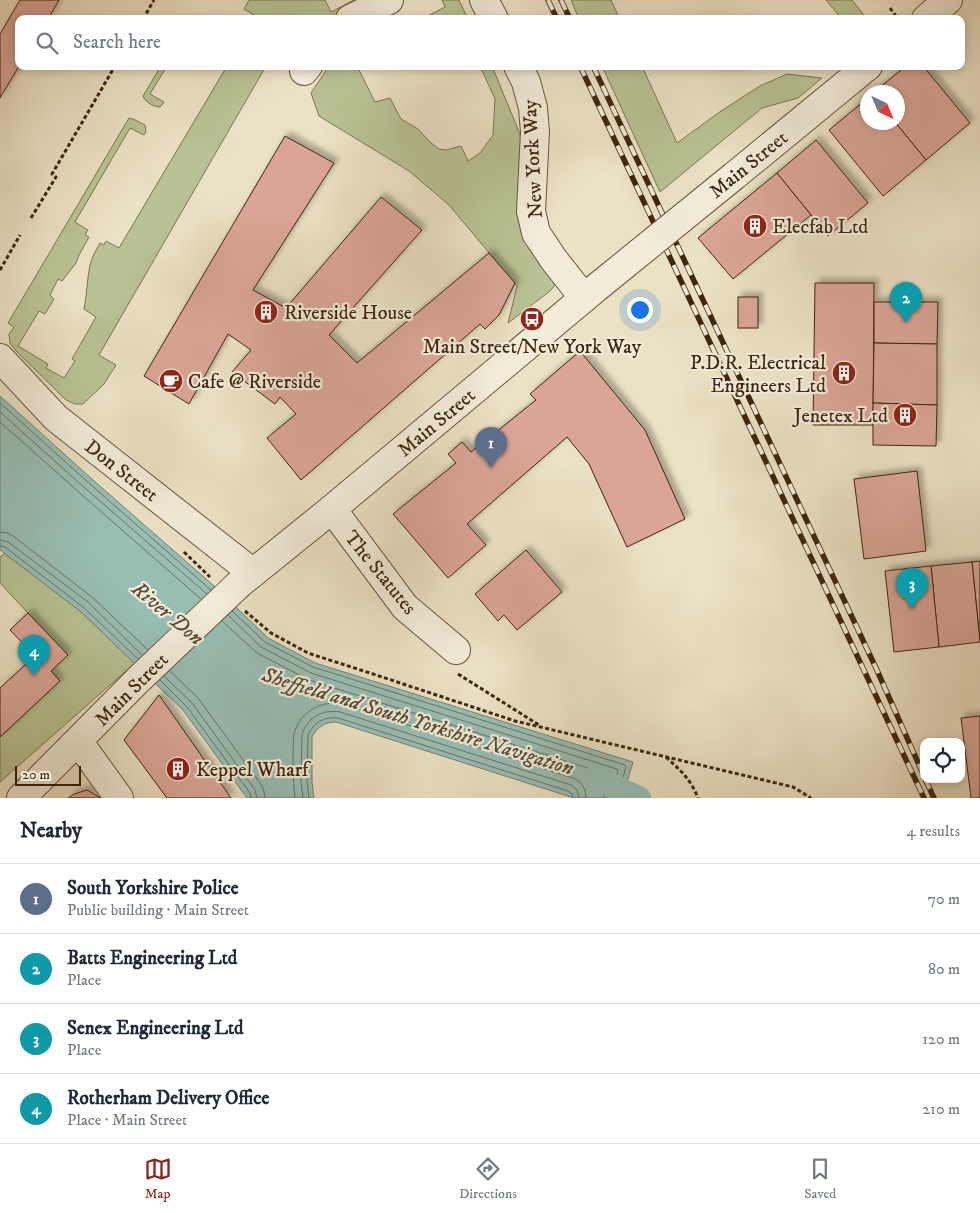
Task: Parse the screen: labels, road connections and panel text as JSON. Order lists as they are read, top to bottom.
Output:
{
  "streets": {
    "street": [
      "New York Way",
      "Main Street",
      "Don Street",
      "The Statutes"
    ]
  },
  "crossings": [
    ["New York Way", "Main Street"],
    ["Main Street", "Don Street"],
    ["Main Street", "The Statutes"]
  ],
  "water": ["River Don", "Sheffield and South Yorkshire Navigation"],
  "places": {
    "building": [
      "Elecfab Ltd",
      "Riverside House",
      "P.D.R. Electrical Engineers Ltd",
      "Jenetex Ltd",
      "Keppel Wharf"
    ],
    "bus stop": ["Main Street/New York Way"],
    "cafe": ["Cafe @ Riverside"]
  },
  "scale_bar": "20 m",
  "north": "bottom right",
  "page": {
    "search": "Search here",
    "pins": [
      "2",
      "1",
      "3",
      "4"
    ],
    "scale": "20 m",
    "heading": ["Nearby", "4 results"],
    "list": [
      {
        "mark": "1",
        "name": "South Yorkshire Police",
        "note": "Public building · Main Street",
        "value": "70 m"
      },
      {
        "mark": "2",
        "name": "Batts Engineering Ltd",
        "note": "Place",
        "value": "80 m"
      },
      {
        "mark": "3",
        "name": "Senex Engineering Ltd",
        "note": "Place",
        "value": "120 m"
      },
      {
        "mark": "4",
        "name": "Rotherham Delivery Office",
        "note": "Place · Main Street",
        "value": "210 m"
      }
    ],
    "nav": ["Map", "Directions", "Saved"]
  }
}
